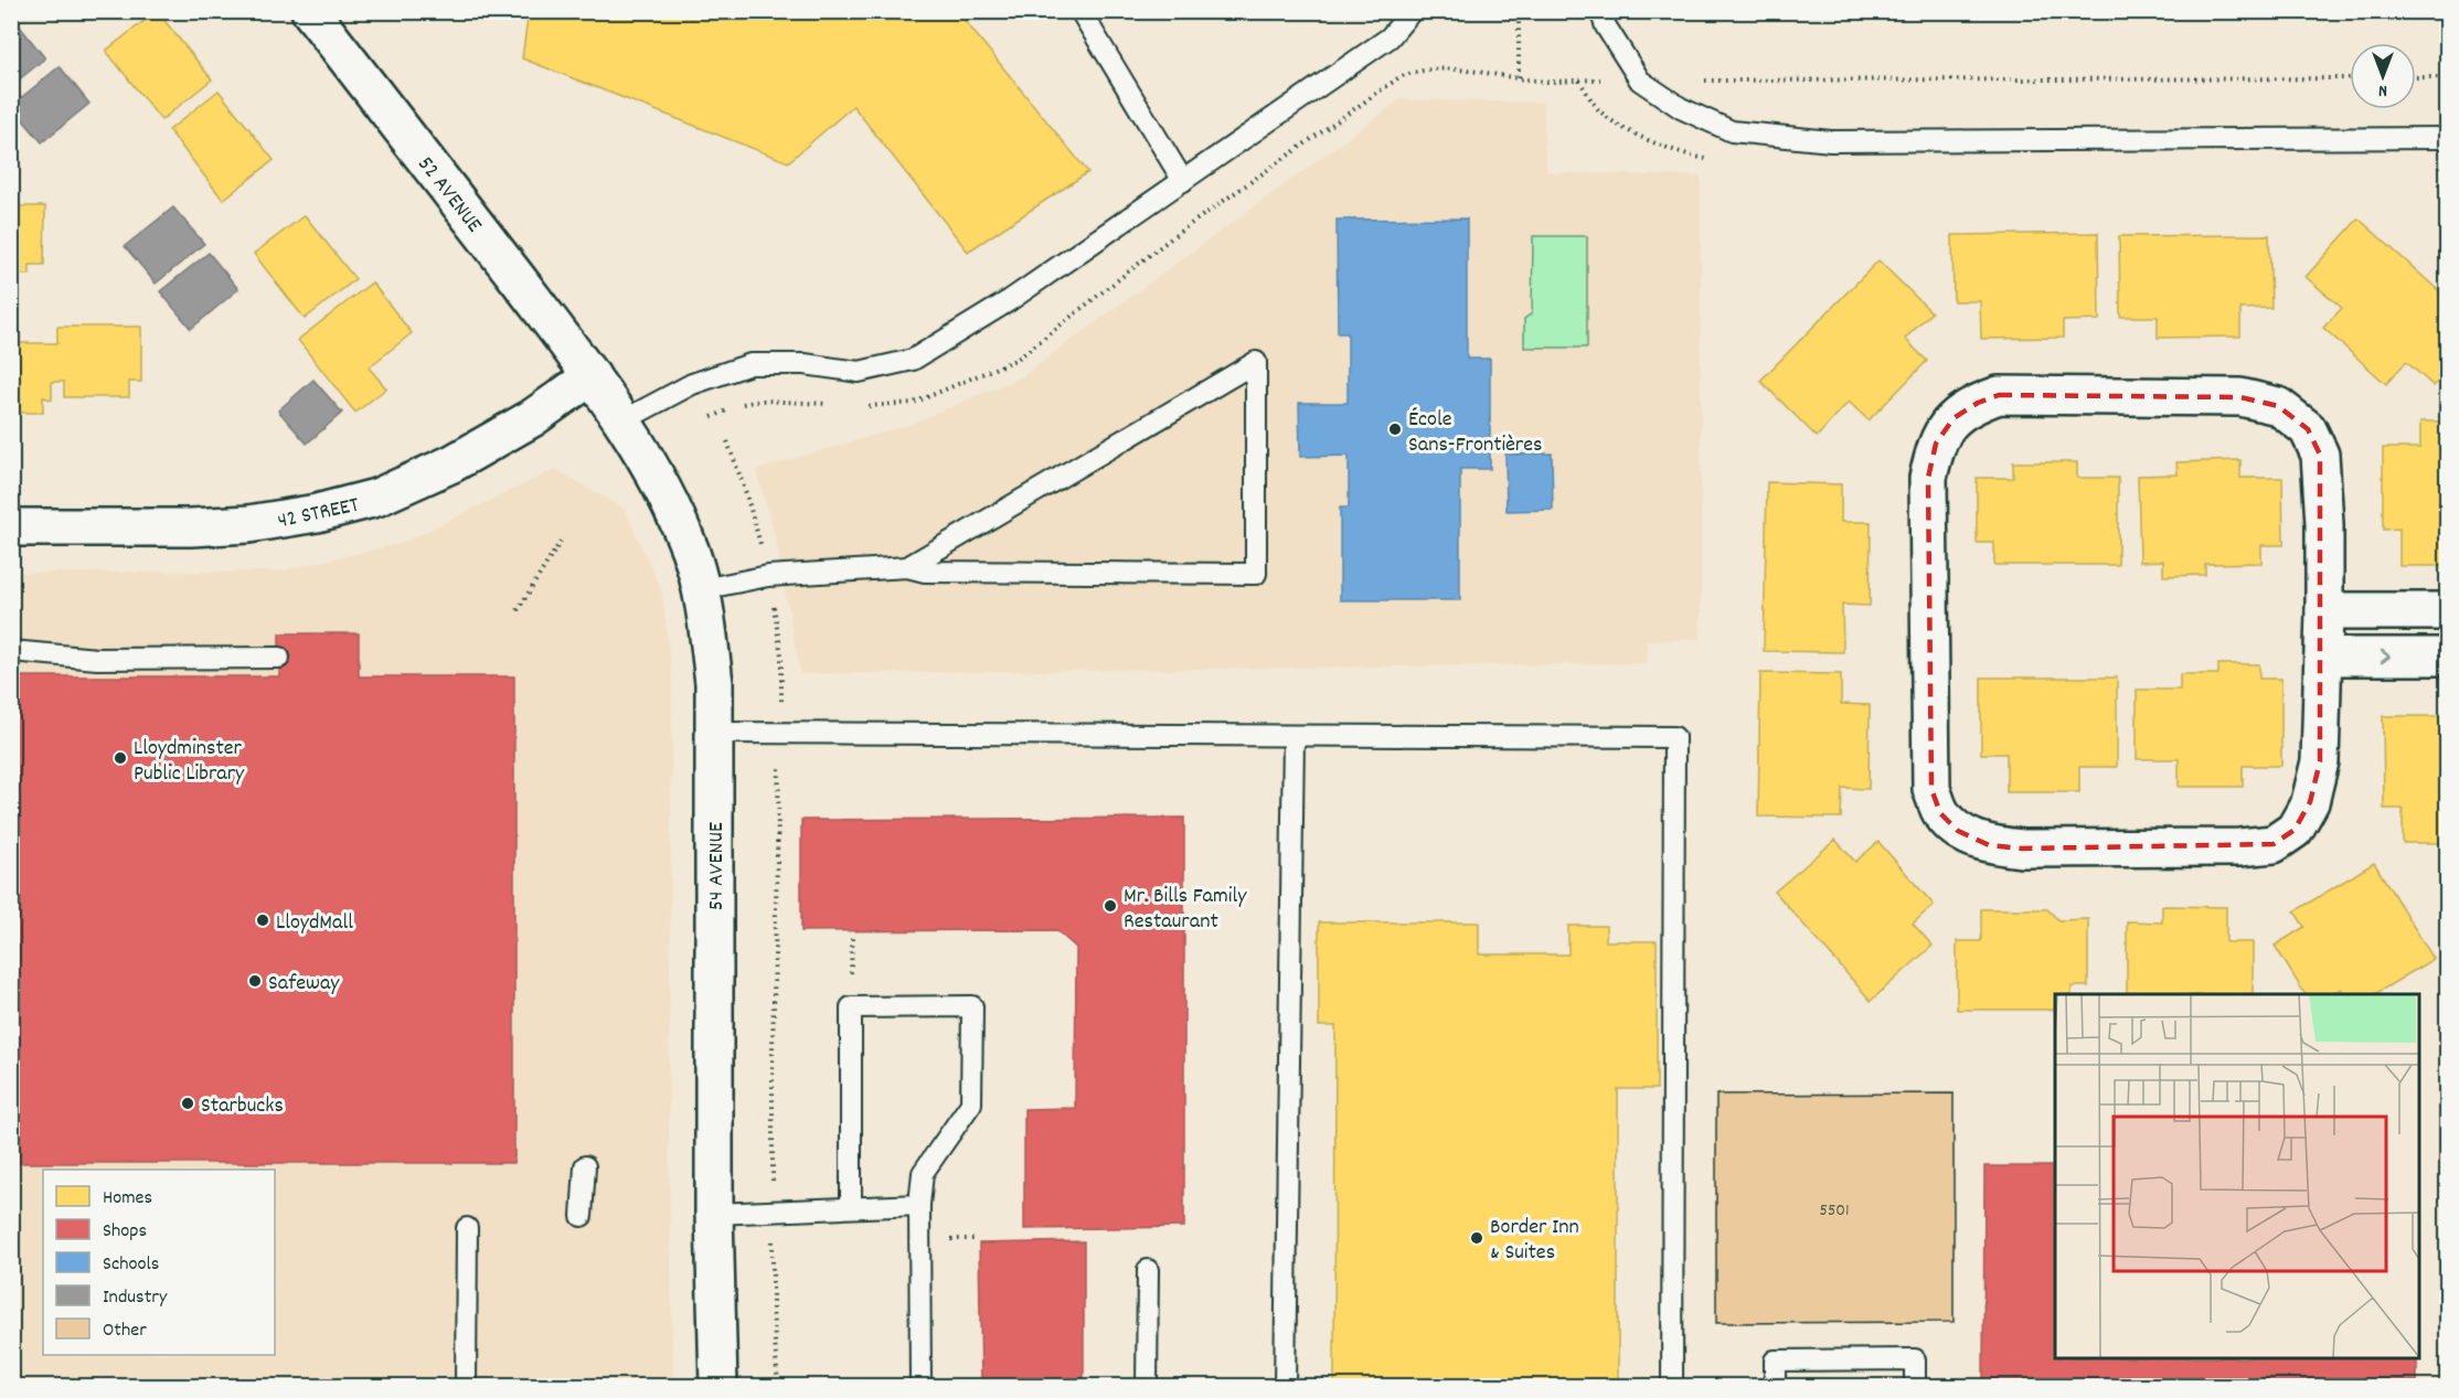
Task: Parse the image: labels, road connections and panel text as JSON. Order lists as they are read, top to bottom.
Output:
{
  "streets": {
    "street": ["52 AVENUE", "42 STREET", "54 AVENUE"]
  },
  "crossings": [
    ["52 AVENUE", "42 STREET"],
    ["52 AVENUE", "54 AVENUE"],
    ["42 STREET", "54 AVENUE"]
  ],
  "places": [
    "École Sans-Frontières",
    "Lloydminster Public Library",
    "Mr. Bills Family Restaurant",
    "LloydMall",
    "Safeway",
    "Starbucks",
    "Border Inn & Suites"
  ],
  "house_numbers": ["5501"],
  "legend": [
    "Homes",
    "Shops",
    "Schools",
    "Industry",
    "Other"
  ],
  "north": "bottom"
}
